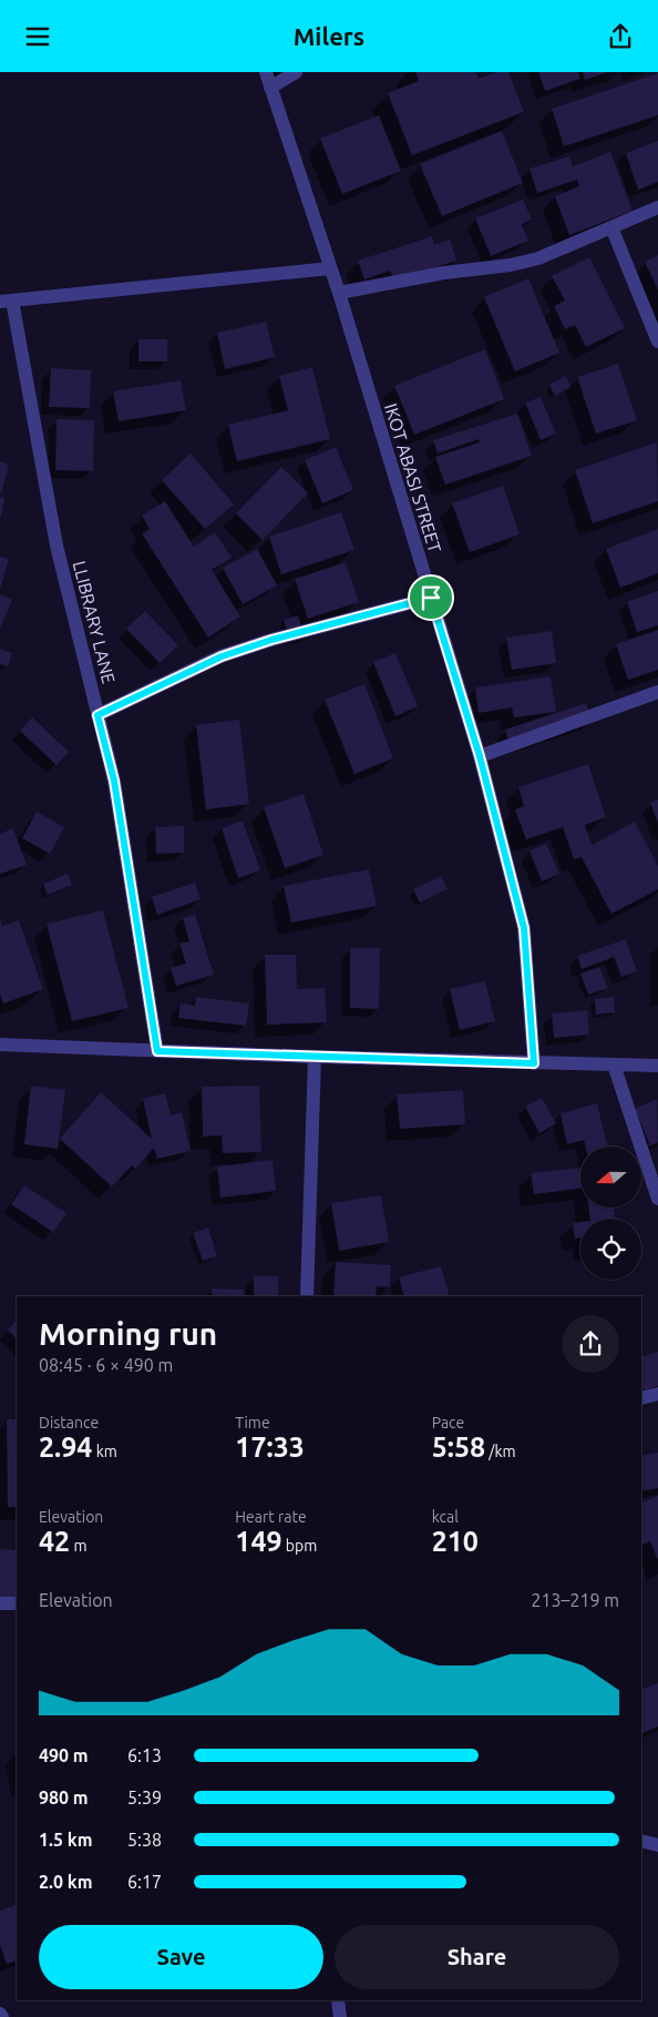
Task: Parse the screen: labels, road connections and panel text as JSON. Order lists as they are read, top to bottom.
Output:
{
  "streets": {
    "street": ["IKOT ABASI STREET", "LLIBRARY LANE"]
  },
  "north": "left",
  "page": {
    "header": "Milers",
    "heading": ["Morning run", "08:45 · 6 × 490 m"],
    "stats": [
      ["Distance", "2.94 km"],
      ["Time", "17:33"],
      ["Pace", "5:58 /km"],
      ["Elevation", "42 m"],
      ["Heart rate", "149 bpm"],
      ["kcal", "210"]
    ],
    "chart": ["Elevation", "213–219 m"],
    "list": [
      {
        "name": "490 m",
        "note": "6:13"
      },
      {
        "name": "980 m",
        "note": "5:39"
      },
      {
        "name": "1.5 km",
        "note": "5:38"
      },
      {
        "name": "2.0 km",
        "note": "6:17"
      }
    ],
    "buttons": ["Save", "Share"]
  }
}
